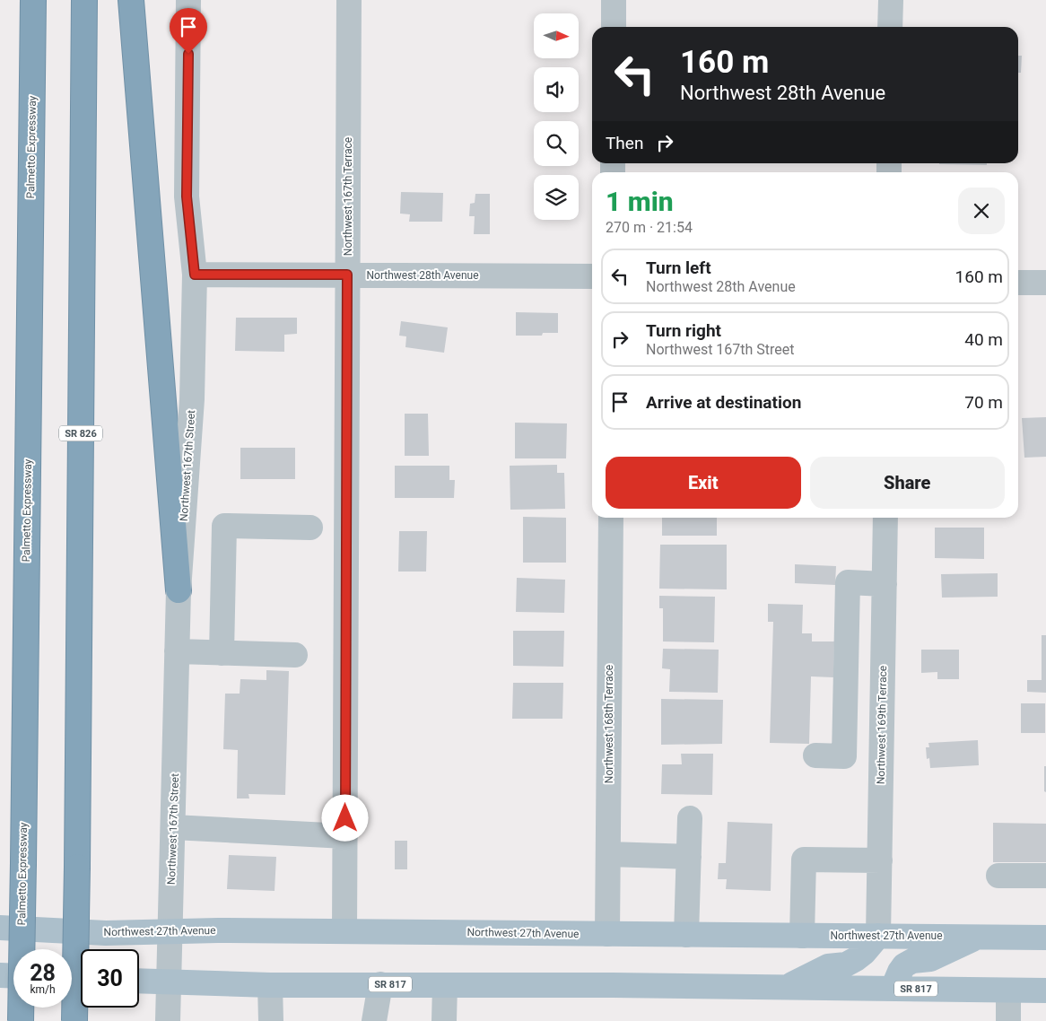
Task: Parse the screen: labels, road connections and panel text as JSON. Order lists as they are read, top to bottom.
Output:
{
  "streets": {
    "highway": ["Palmetto Expressway", "SR 826"],
    "main road": ["Northwest 27th Avenue", "SR 817"],
    "street": [
      "Northwest 167th Terrace",
      "Northwest 28th Avenue",
      "Northwest 167th Street",
      "Northwest 168th Terrace",
      "Northwest 169th Terrace"
    ]
  },
  "crossings": [
    ["Northwest 167th Terrace", "Northwest 28th Avenue"],
    ["Northwest 167th Terrace", "Northwest 27th Avenue"],
    ["Northwest 28th Avenue", "Northwest 167th Street"],
    ["Northwest 167th Street", "Northwest 27th Avenue"],
    ["Northwest 167th Street", "SR 817"],
    ["Northwest 168th Terrace", "Northwest 27th Avenue"],
    ["Northwest 169th Terrace", "Northwest 27th Avenue"]
  ],
  "north": "right",
  "page": {
    "turn": ["160 m", "Northwest 28th Avenue"],
    "then": "Then",
    "heading": ["1 min", "270 m · 21:54"],
    "list": [
      {
        "name": "Turn left",
        "note": "Northwest 28th Avenue",
        "value": "160 m"
      },
      {
        "name": "Turn right",
        "note": "Northwest 167th Street",
        "value": "40 m"
      },
      {
        "name": "Arrive at destination",
        "value": "70 m"
      }
    ],
    "buttons": ["Exit", "Share"],
    "speed": "28 km/h",
    "limit": "30"
  }
}
